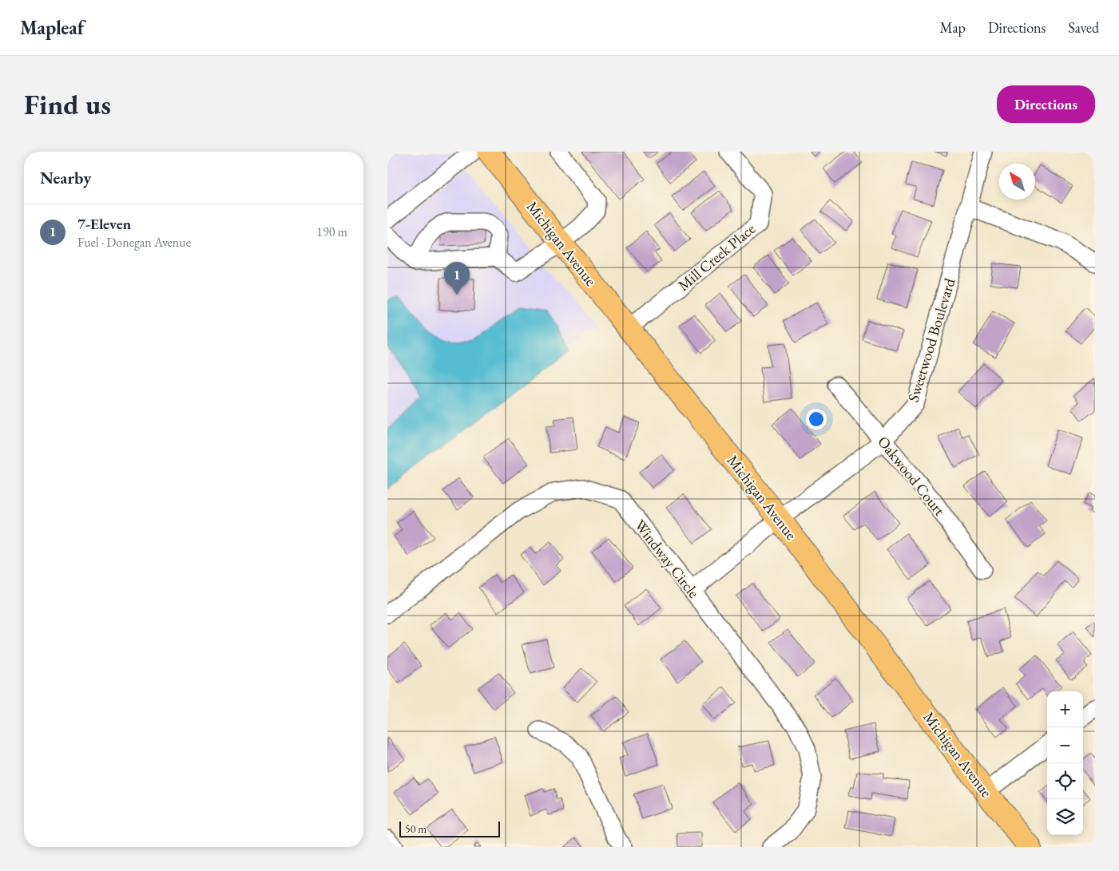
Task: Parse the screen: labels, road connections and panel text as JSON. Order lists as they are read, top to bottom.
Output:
{
  "streets": {
    "main road": ["Michigan Avenue"],
    "street": [
      "Mill Creek Place",
      "Sweetwood Boulevard",
      "Oakwood Court",
      "Windway Circle"
    ]
  },
  "crossings": [
    ["Michigan Avenue", "Mill Creek Place"],
    ["Michigan Avenue", "Sweetwood Boulevard"],
    ["Sweetwood Boulevard", "Oakwood Court"],
    ["Sweetwood Boulevard", "Windway Circle"]
  ],
  "scale_bar": "50 m",
  "north": "top left",
  "page": {
    "header": "Mapleaf",
    "nav": ["Map", "Directions", "Saved"],
    "buttons": "Directions",
    "title": "Find us",
    "heading": "Nearby",
    "list": [
      {
        "mark": "1",
        "name": "7-Eleven",
        "note": "Fuel · Donegan Avenue",
        "value": "190 m"
      }
    ],
    "pins": "1",
    "map_buttons": ["+", "−"],
    "scale": "50 m"
  }
}
